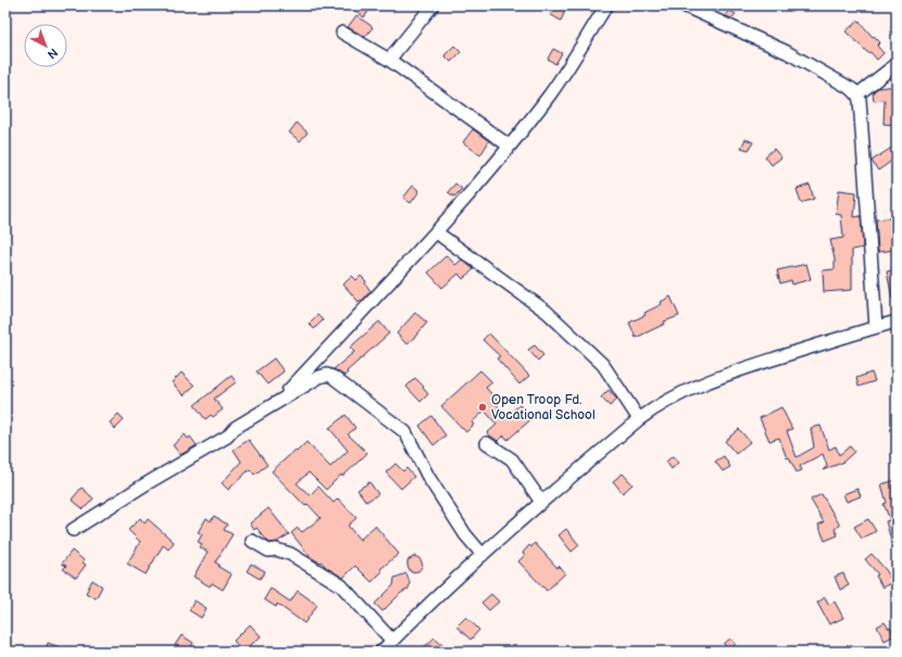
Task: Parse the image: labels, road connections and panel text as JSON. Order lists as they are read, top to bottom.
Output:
{
  "places": ["Open Troop Fd. Vocational School"],
  "north": "bottom right"
}
